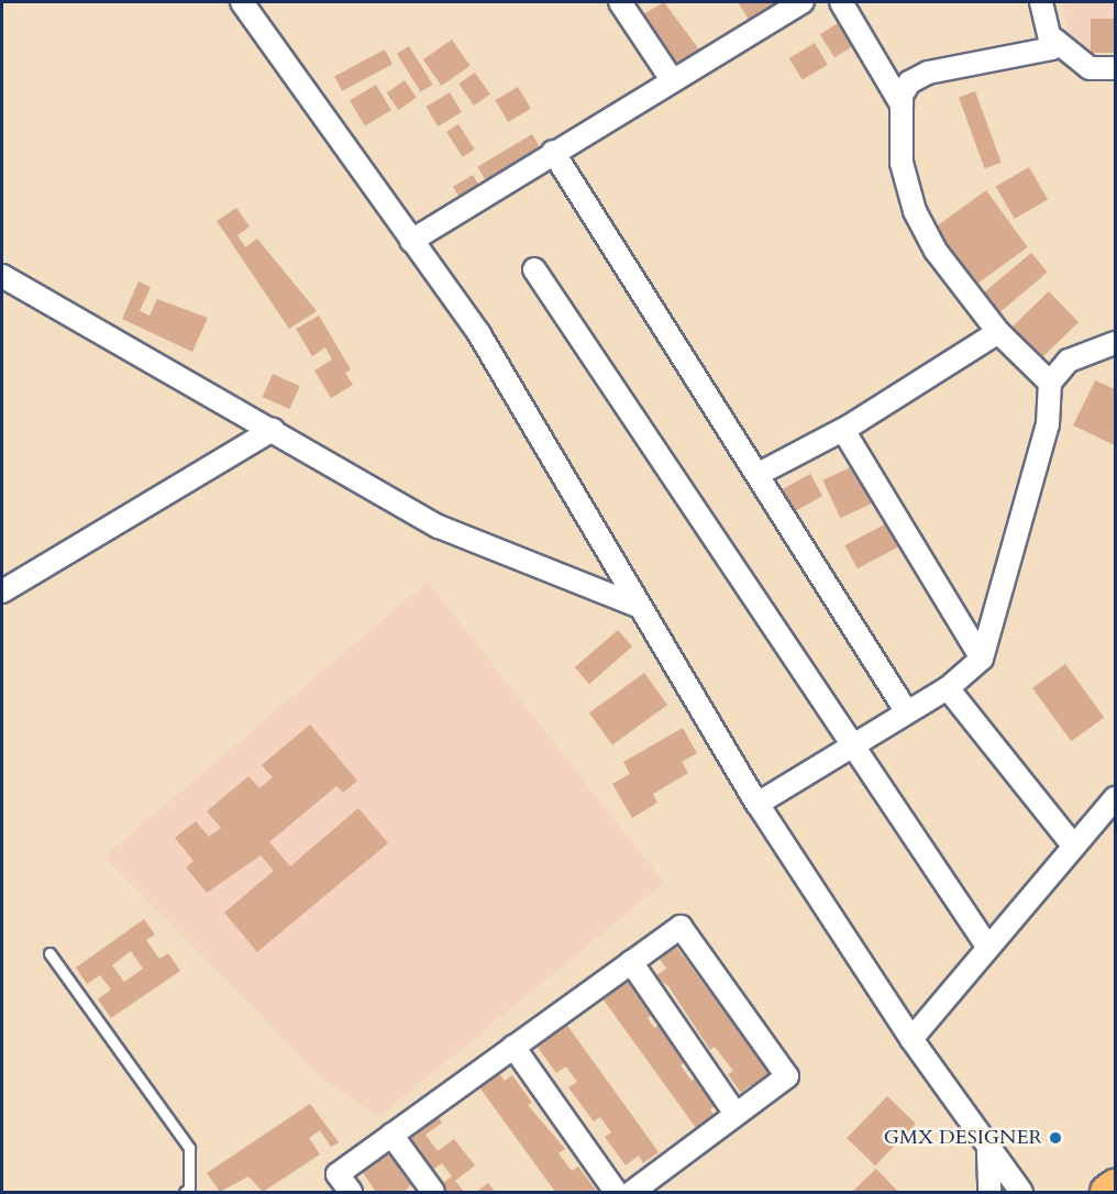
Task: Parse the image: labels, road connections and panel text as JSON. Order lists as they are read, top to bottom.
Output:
{
  "places": ["GMX DESIGNER"]
}
